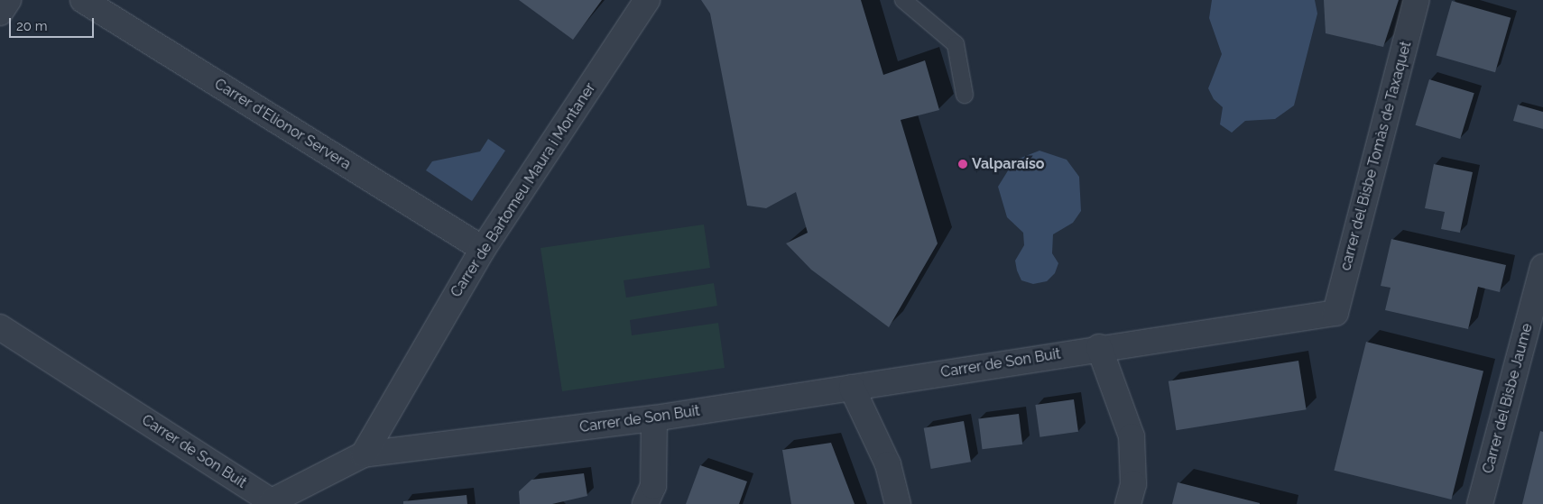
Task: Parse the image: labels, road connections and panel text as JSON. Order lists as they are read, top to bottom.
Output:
{
  "streets": {
    "street": [
      "Carrer d'Elionor Servera",
      "carrer del Bisbe Tomàs de Taxaquet",
      "Carrer de Bartomeu Maura i Montaner",
      "Carrer de Son Buit",
      "Carrer del Bisbe Jaume"
    ]
  },
  "crossings": [
    ["Carrer d'Elionor Servera", "Carrer de Bartomeu Maura i Montaner"],
    ["carrer del Bisbe Tomàs de Taxaquet", "Carrer de Son Buit"],
    ["Carrer de Bartomeu Maura i Montaner", "Carrer de Son Buit"]
  ],
  "places": ["Valparaíso"],
  "scale_bar": "20 m"
}
